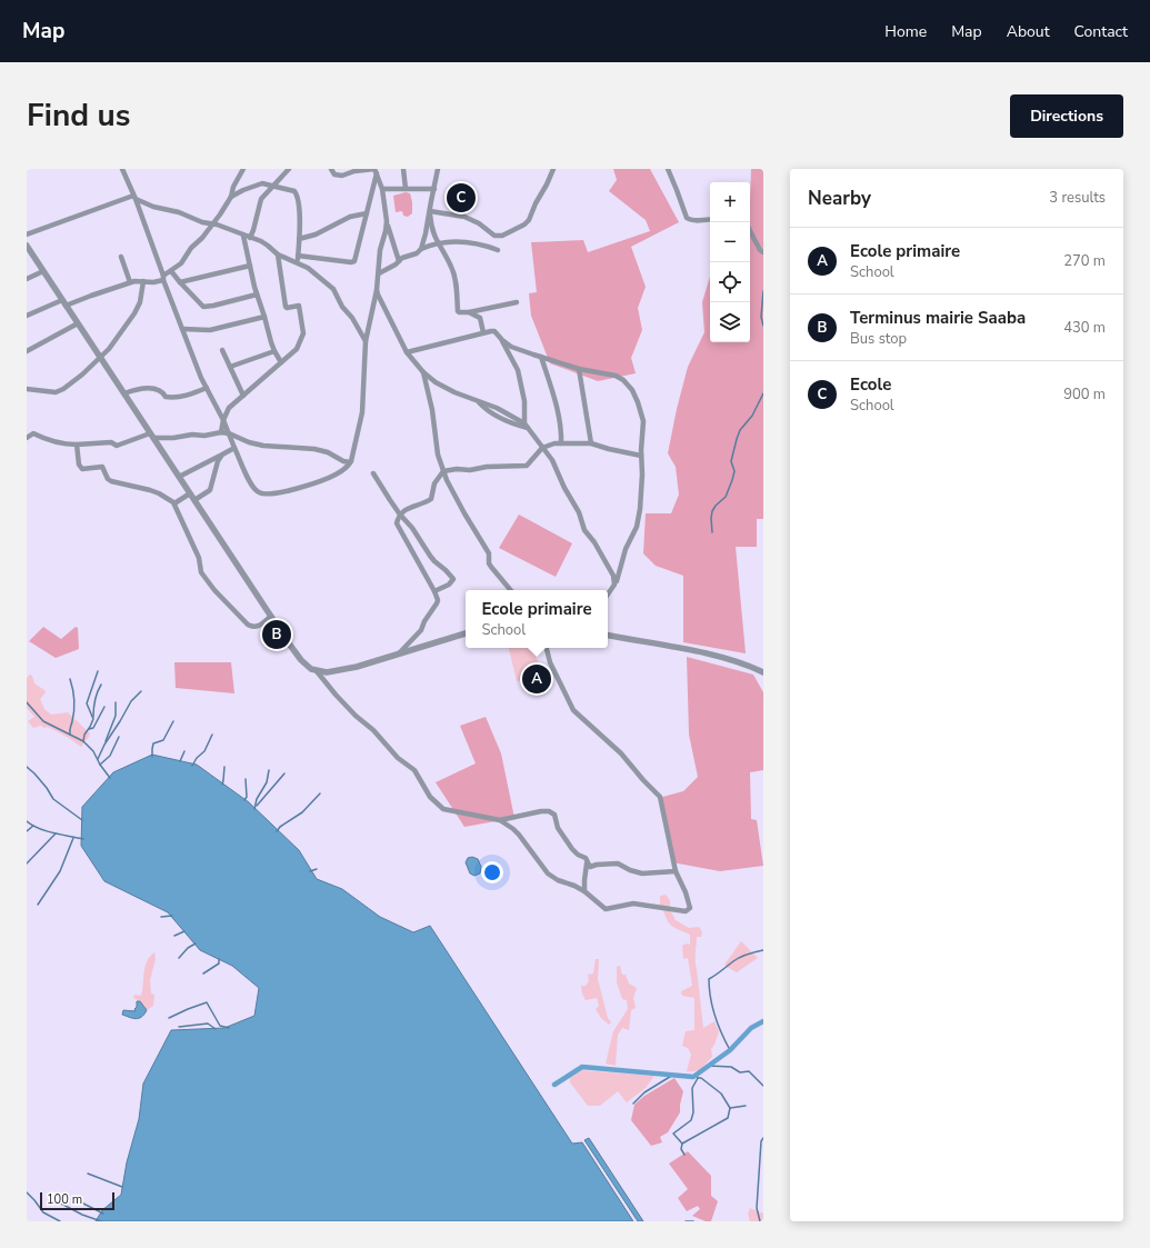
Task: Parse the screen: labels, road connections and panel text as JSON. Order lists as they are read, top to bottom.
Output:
{
  "scale_bar": "100 m",
  "page": {
    "header": "Map",
    "nav": [
      "Home",
      "Map",
      "About",
      "Contact"
    ],
    "title": "Find us",
    "buttons": "Directions",
    "heading": ["Nearby", "3 results"],
    "pins": ["C", "B", "A"],
    "map_buttons": ["+", "−"],
    "list": [
      {
        "mark": "A",
        "name": "Ecole primaire",
        "note": "School",
        "value": "270 m"
      },
      {
        "mark": "B",
        "name": "Terminus mairie Saaba",
        "note": "Bus stop",
        "value": "430 m"
      },
      {
        "mark": "C",
        "name": "Ecole",
        "note": "School",
        "value": "900 m"
      }
    ],
    "popup": ["Ecole primaire", "School"],
    "scale": "100 m"
  }
}
